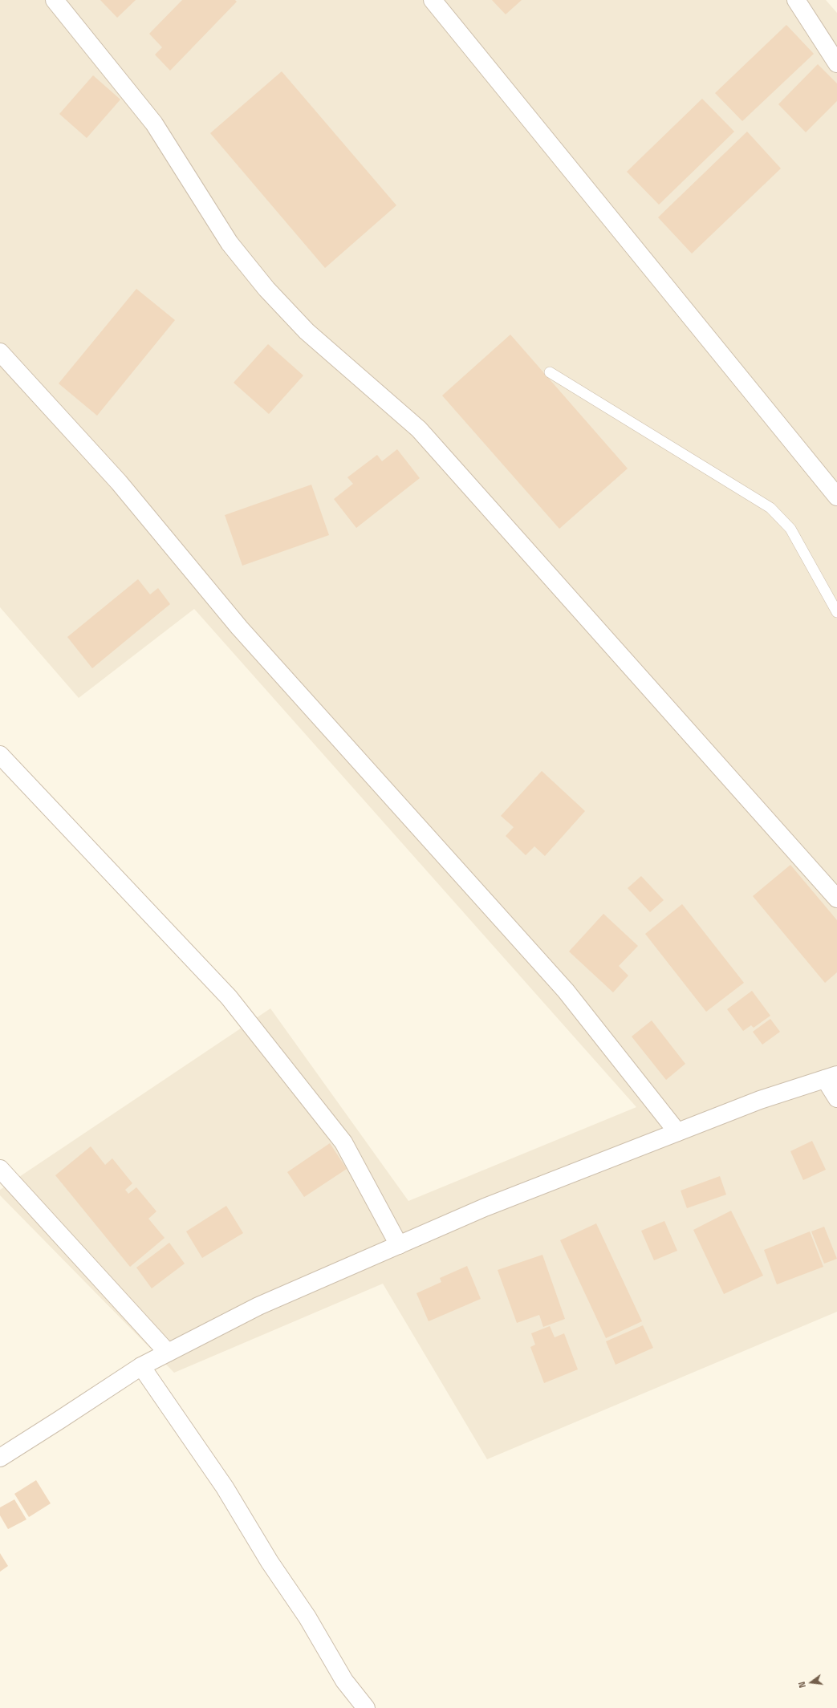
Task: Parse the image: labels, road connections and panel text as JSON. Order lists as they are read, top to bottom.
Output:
{
  "north": "left"
}
